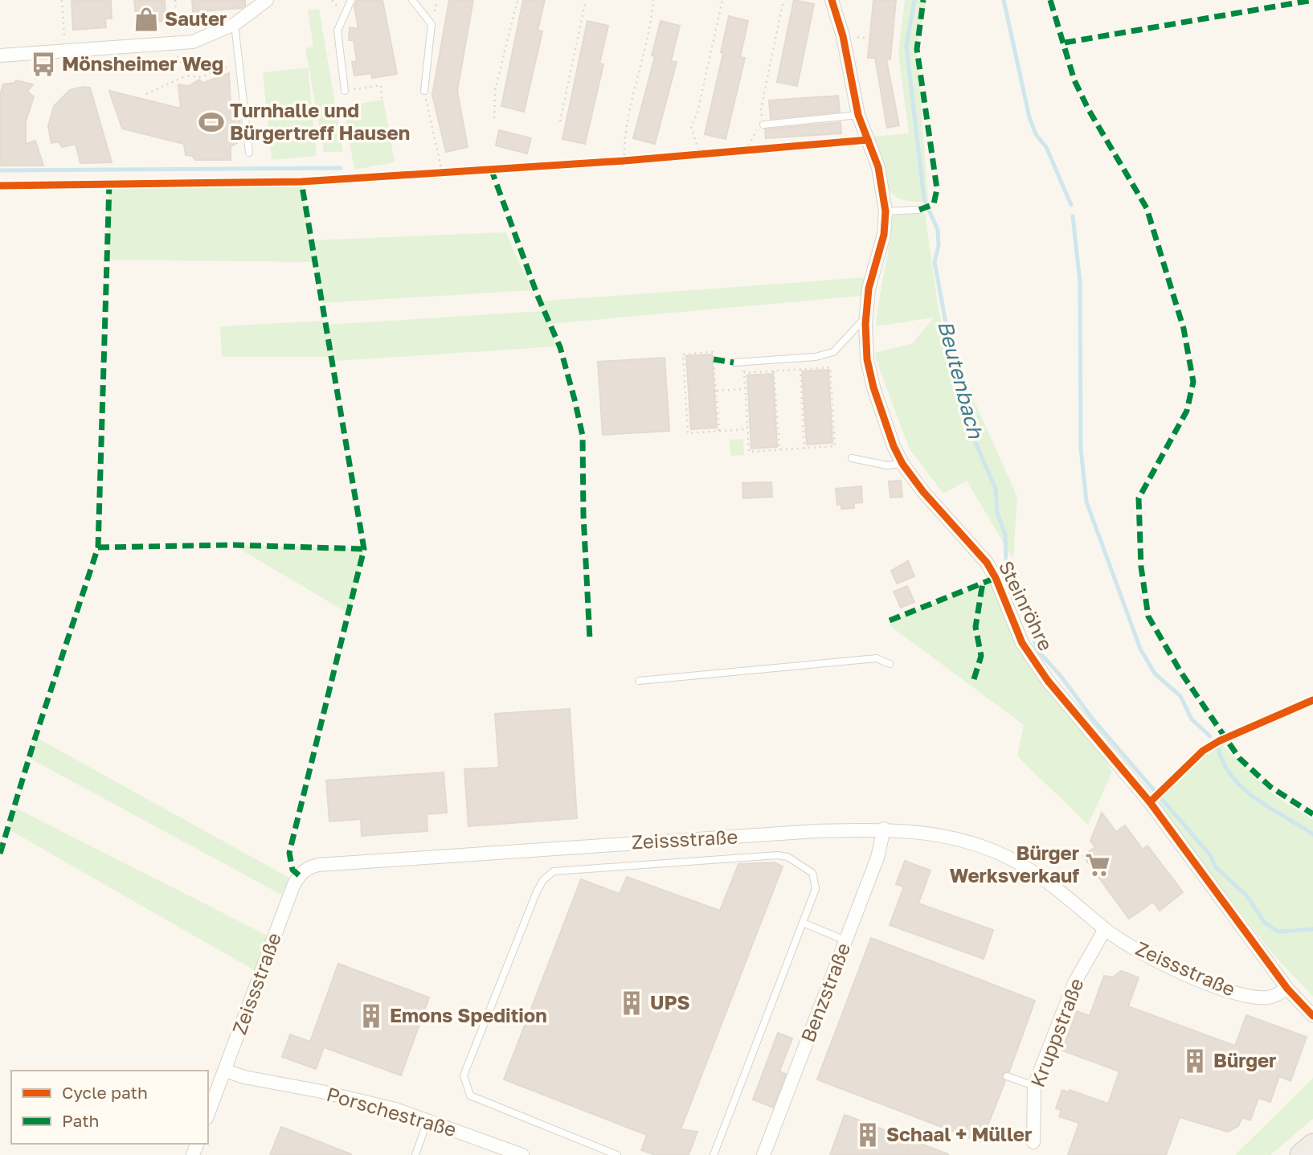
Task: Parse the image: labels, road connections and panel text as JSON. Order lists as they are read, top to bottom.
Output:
{
  "streets": {
    "street": [
      "Steinröhre",
      "Zeissstraße",
      "Benzstraße",
      "Kruppstraße",
      "Porschestraße"
    ]
  },
  "crossings": [
    ["Steinröhre", "Zeissstraße"],
    ["Zeissstraße", "Benzstraße"],
    ["Zeissstraße", "Kruppstraße"],
    ["Zeissstraße", "Porschestraße"]
  ],
  "water": ["Beutenbach"],
  "places": {
    "shop": ["Sauter"],
    "bus stop": ["Mönsheimer Weg"],
    "sports": ["Turnhalle und Bürgertreff Hausen"],
    "supermarket": ["Bürger Werksverkauf"],
    "building": [
      "UPS",
      "Emons Spedition",
      "Bürger",
      "Schaal + Müller"
    ]
  },
  "legend": ["Cycle path", "Path"]
}
